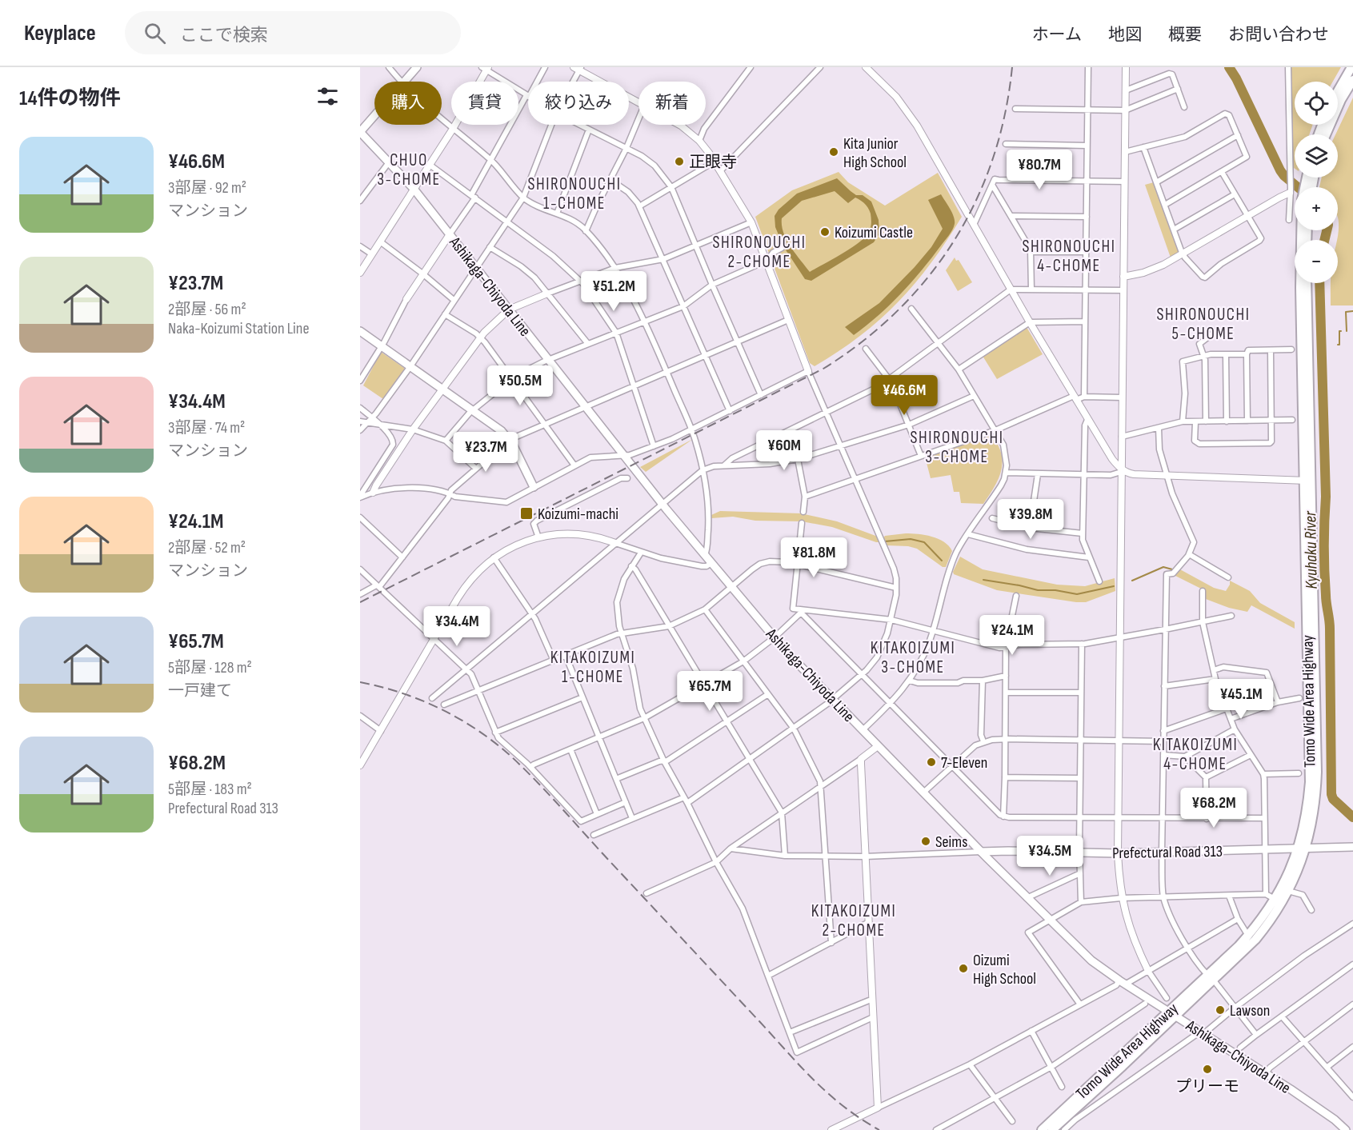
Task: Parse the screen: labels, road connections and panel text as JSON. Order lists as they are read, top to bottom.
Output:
{
  "streets": {
    "highway": ["Tomo Wide Area Highway"],
    "main road": ["Ashikaga-Chiyoda Line", "Prefectural Road 313"]
  },
  "crossings": [
    ["Ashikaga-Chiyoda Line", "Tomo Wide Area Highway"],
    ["Ashikaga-Chiyoda Line", "Prefectural Road 313"],
    ["Tomo Wide Area Highway", "Prefectural Road 313"]
  ],
  "districts": [
    "CHUO 3-CHOME",
    "SHIRONOUCHI 1-CHOME",
    "SHIRONOUCHI 2-CHOME",
    "SHIRONOUCHI 4-CHOME",
    "SHIRONOUCHI 5-CHOME",
    "SHIRONOUCHI 3-CHOME",
    "KITAKOIZUMI 3-CHOME",
    "KITAKOIZUMI 1-CHOME",
    "KITAKOIZUMI 4-CHOME",
    "KITAKOIZUMI 2-CHOME"
  ],
  "water": ["Kyuhaku River"],
  "places": {
    "other": [
      "Kita Junior High School",
      "正眼寺",
      "Koizumi Castle",
      "7-Eleven",
      "Seims",
      "Oizumi High School",
      "Lawson",
      "プリーモ"
    ],
    "transit": ["Koizumi-machi"]
  },
  "page": {
    "header": "Keyplace",
    "search": "ここで検索",
    "nav": [
      "ホーム",
      "地図",
      "概要",
      "お問い合わせ"
    ],
    "heading": "14件の物件",
    "map_buttons": ["+", "−"],
    "chip": [
      "購入",
      "賃貸",
      "絞り込み",
      "新着"
    ],
    "list": [
      {
        "name": "¥46.6M",
        "note": "3部屋 · 92 m² · マンション"
      },
      {
        "name": "¥23.7M",
        "note": "2部屋 · 56 m² · Naka-Koizumi Station Line"
      },
      {
        "name": "¥34.4M",
        "note": "3部屋 · 74 m² · マンション"
      },
      {
        "name": "¥24.1M",
        "note": "2部屋 · 52 m² · マンション"
      },
      {
        "name": "¥65.7M",
        "note": "5部屋 · 128 m² · 一戸建て"
      },
      {
        "name": "¥68.2M",
        "note": "5部屋 · 183 m² · Prefectural Road 313"
      }
    ],
    "price": [
      "¥80.7M",
      "¥51.2M",
      "¥50.5M",
      "¥46.6M",
      "¥60M",
      "¥23.7M",
      "¥39.8M",
      "¥81.8M",
      "¥34.4M",
      "¥24.1M",
      "¥65.7M",
      "¥45.1M",
      "¥68.2M",
      "¥34.5M"
    ]
  }
}
